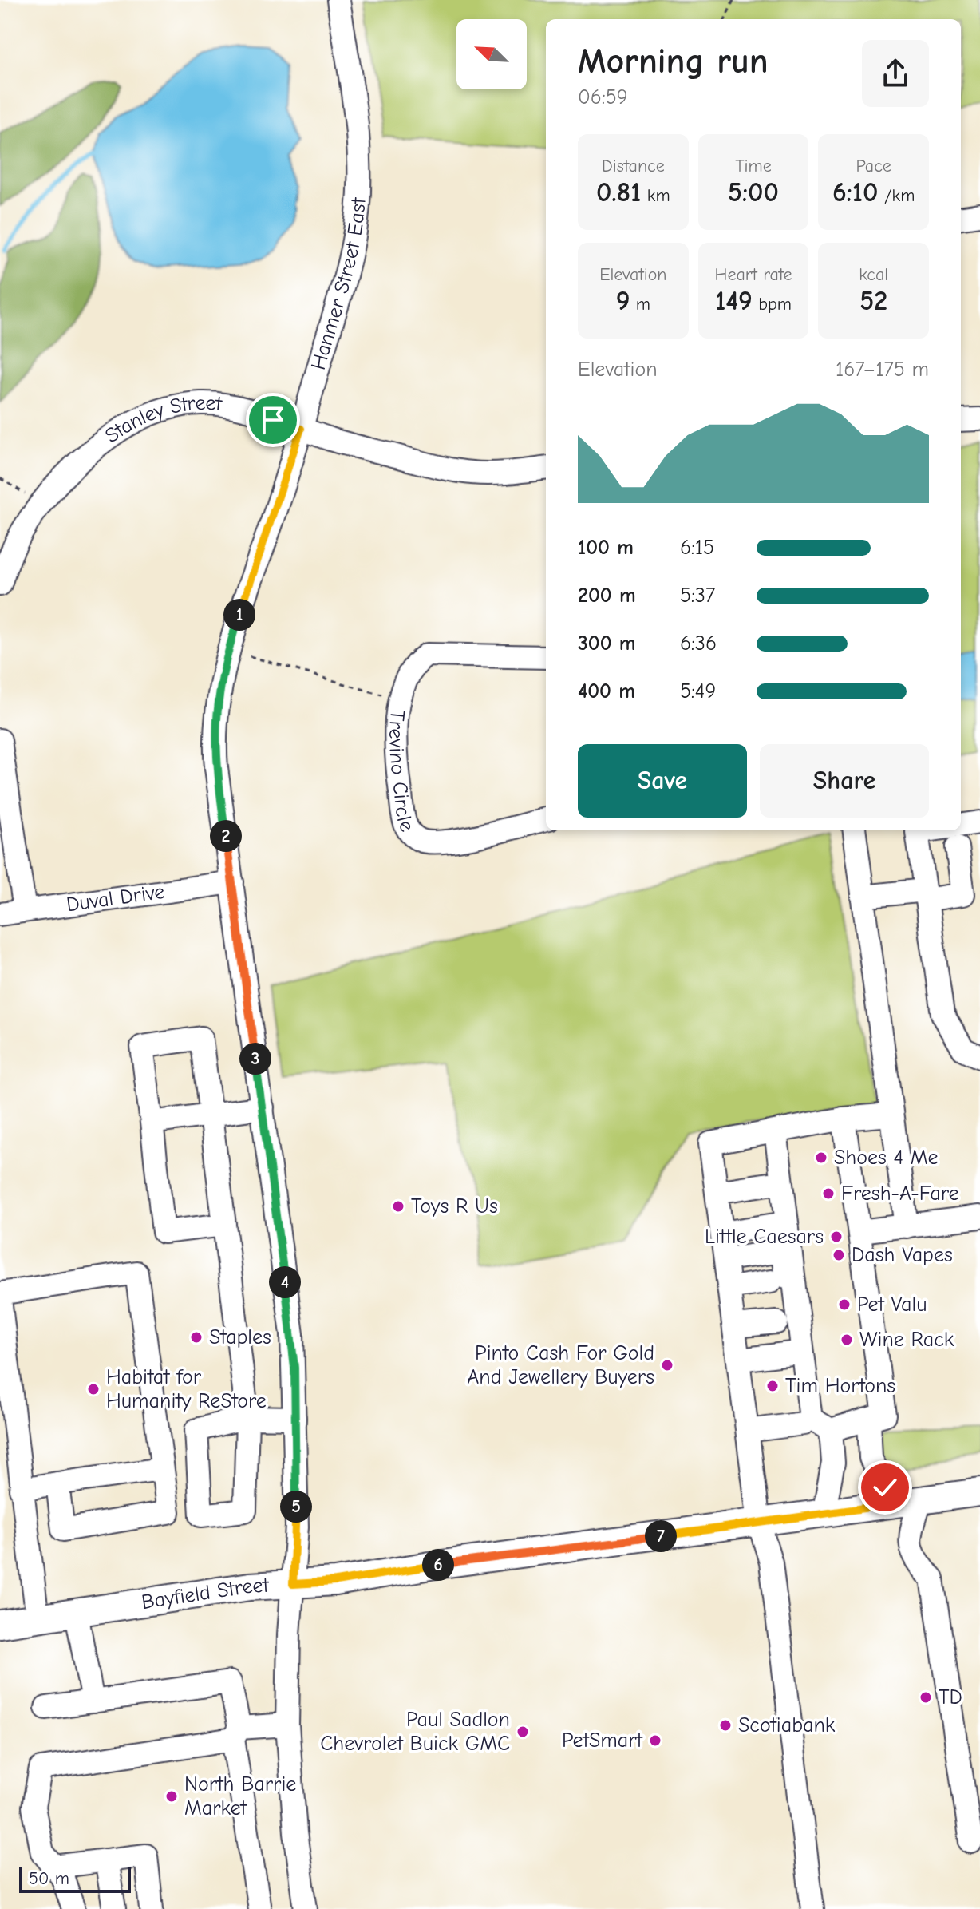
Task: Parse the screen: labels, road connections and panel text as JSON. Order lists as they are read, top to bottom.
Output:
{
  "streets": {
    "main road": ["Bayfield Street"],
    "street": [
      "Hanmer Street East",
      "Stanley Street",
      "Trevino Circle",
      "Duval Drive"
    ]
  },
  "crossings": [
    ["Hanmer Street East", "Stanley Street"],
    ["Hanmer Street East", "Duval Drive"],
    ["Hanmer Street East", "Bayfield Street"]
  ],
  "places": [
    "Shoes 4 Me",
    "Fresh-A-Fare",
    "Toys R Us",
    "Little Caesars",
    "Dash Vapes",
    "Pet Valu",
    "Staples",
    "Wine Rack",
    "Pinto Cash For Gold And Jewellery Buyers",
    "Tim Hortons",
    "Habitat for Humanity ReStore",
    "TD",
    "Scotiabank",
    "Paul Sadlon Chevrolet Buick GMC",
    "PetSmart",
    "North Barrie Market"
  ],
  "scale_bar": "50 m",
  "north": "top left",
  "page": {
    "heading": ["Morning run", "06:59"],
    "stats": [
      ["Distance", "0.81 km"],
      ["Time", "5:00"],
      ["Pace", "6:10 /km"],
      ["Elevation", "9 m"],
      ["Heart rate", "149 bpm"],
      ["kcal", "52"]
    ],
    "chart": ["Elevation", "167–175 m"],
    "list": [
      {
        "name": "100 m",
        "note": "6:15"
      },
      {
        "name": "200 m",
        "note": "5:37"
      },
      {
        "name": "300 m",
        "note": "6:36"
      },
      {
        "name": "400 m",
        "note": "5:49"
      }
    ],
    "pins": [
      "1",
      "2",
      "3",
      "4",
      "5",
      "7",
      "6"
    ],
    "buttons": ["Save", "Share"],
    "scale": "50 m"
  }
}
